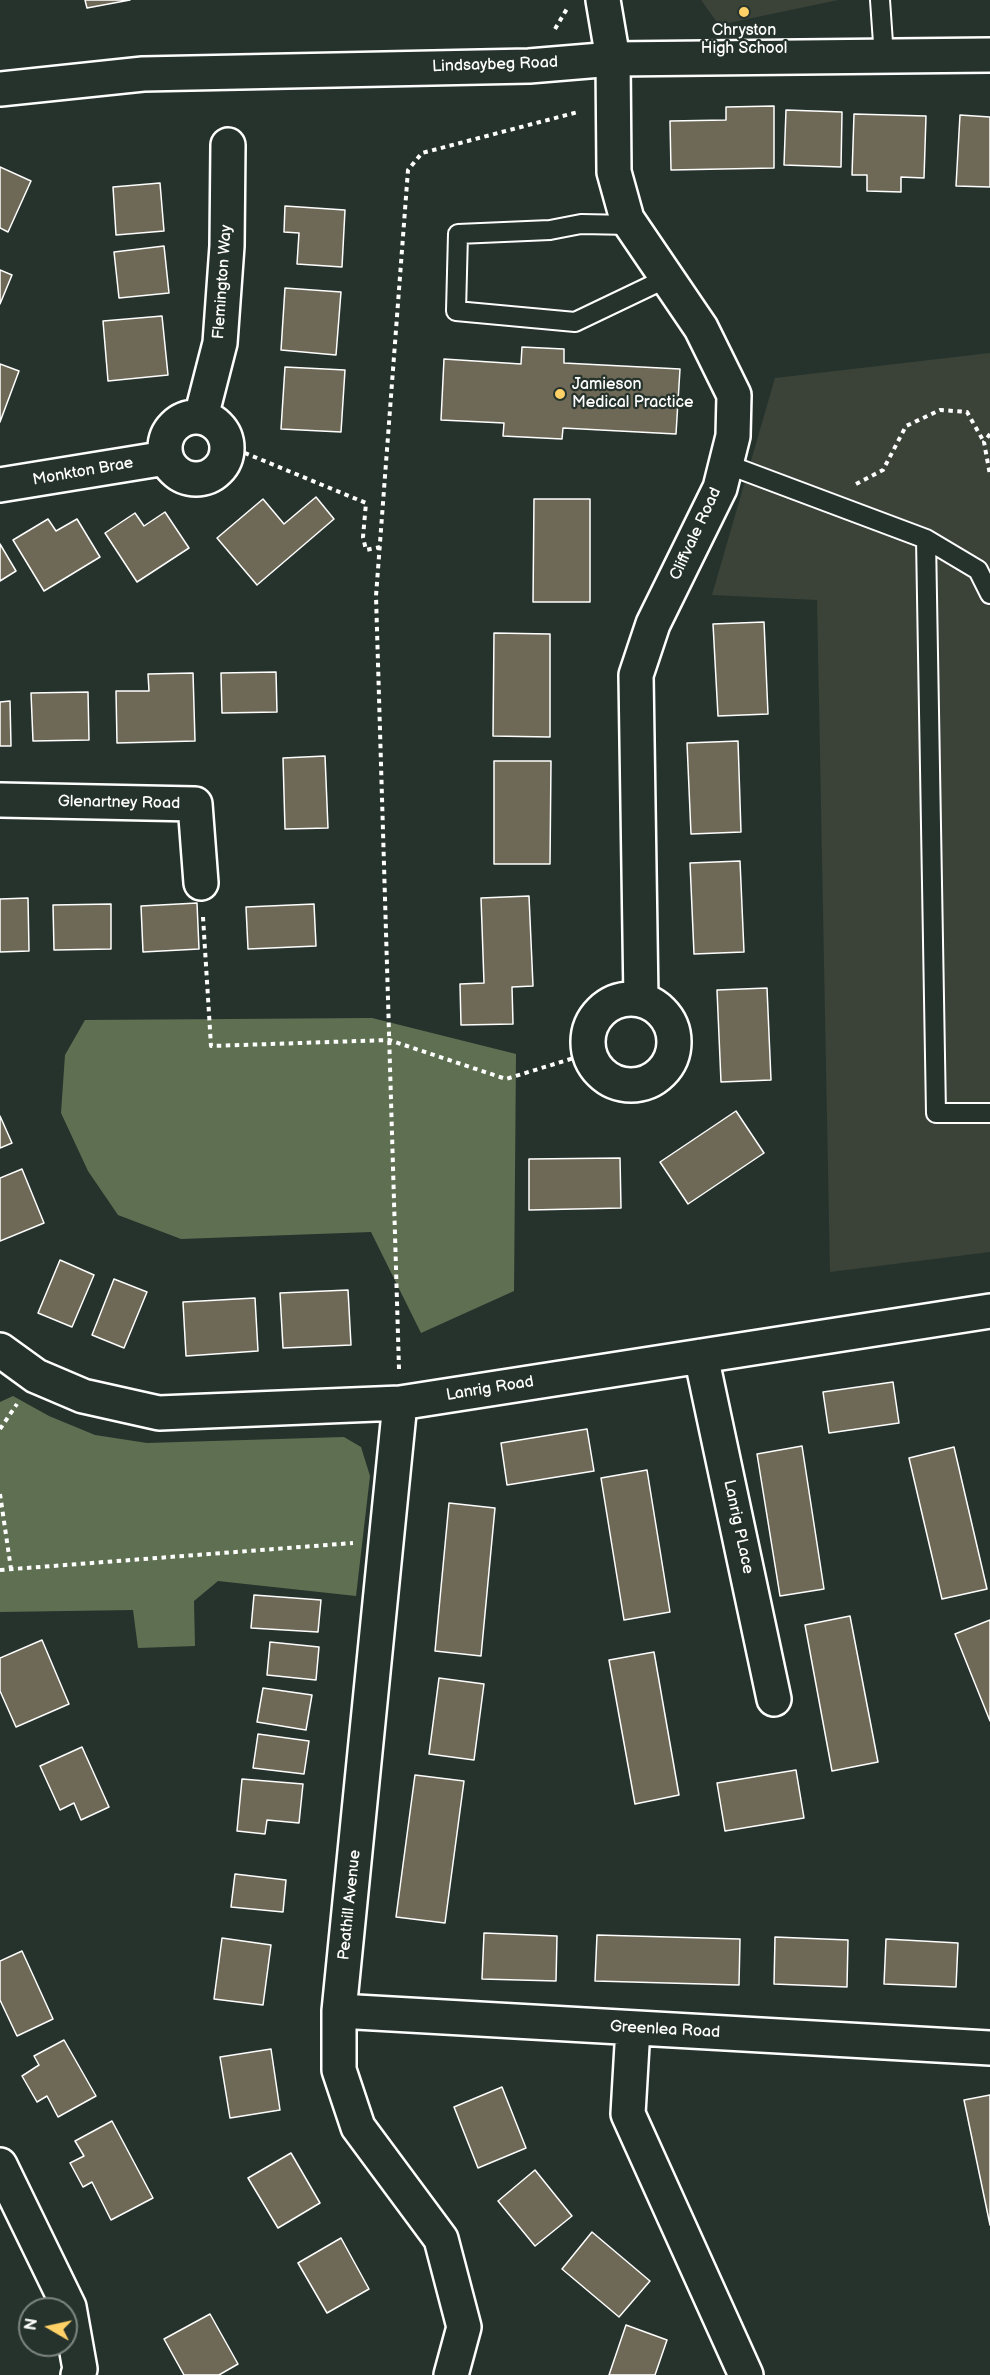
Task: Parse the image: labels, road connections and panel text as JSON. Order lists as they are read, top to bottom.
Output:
{
  "streets": {
    "street": [
      "Lindsaybeg Road",
      "Flemington Way",
      "Monkton Brae",
      "Cliffvale Road",
      "Glenartney Road",
      "Lanrig Road",
      "Lanrig PLace",
      "Peathill Avenue",
      "Greenlea Road"
    ]
  },
  "crossings": [
    ["Lindsaybeg Road", "Cliffvale Road"],
    ["Flemington Way", "Monkton Brae"],
    ["Lanrig Road", "Lanrig PLace"],
    ["Lanrig Road", "Peathill Avenue"],
    ["Peathill Avenue", "Greenlea Road"]
  ],
  "places": ["Chryston High School", "Jamieson Medical Practice"],
  "north": "left"
}
